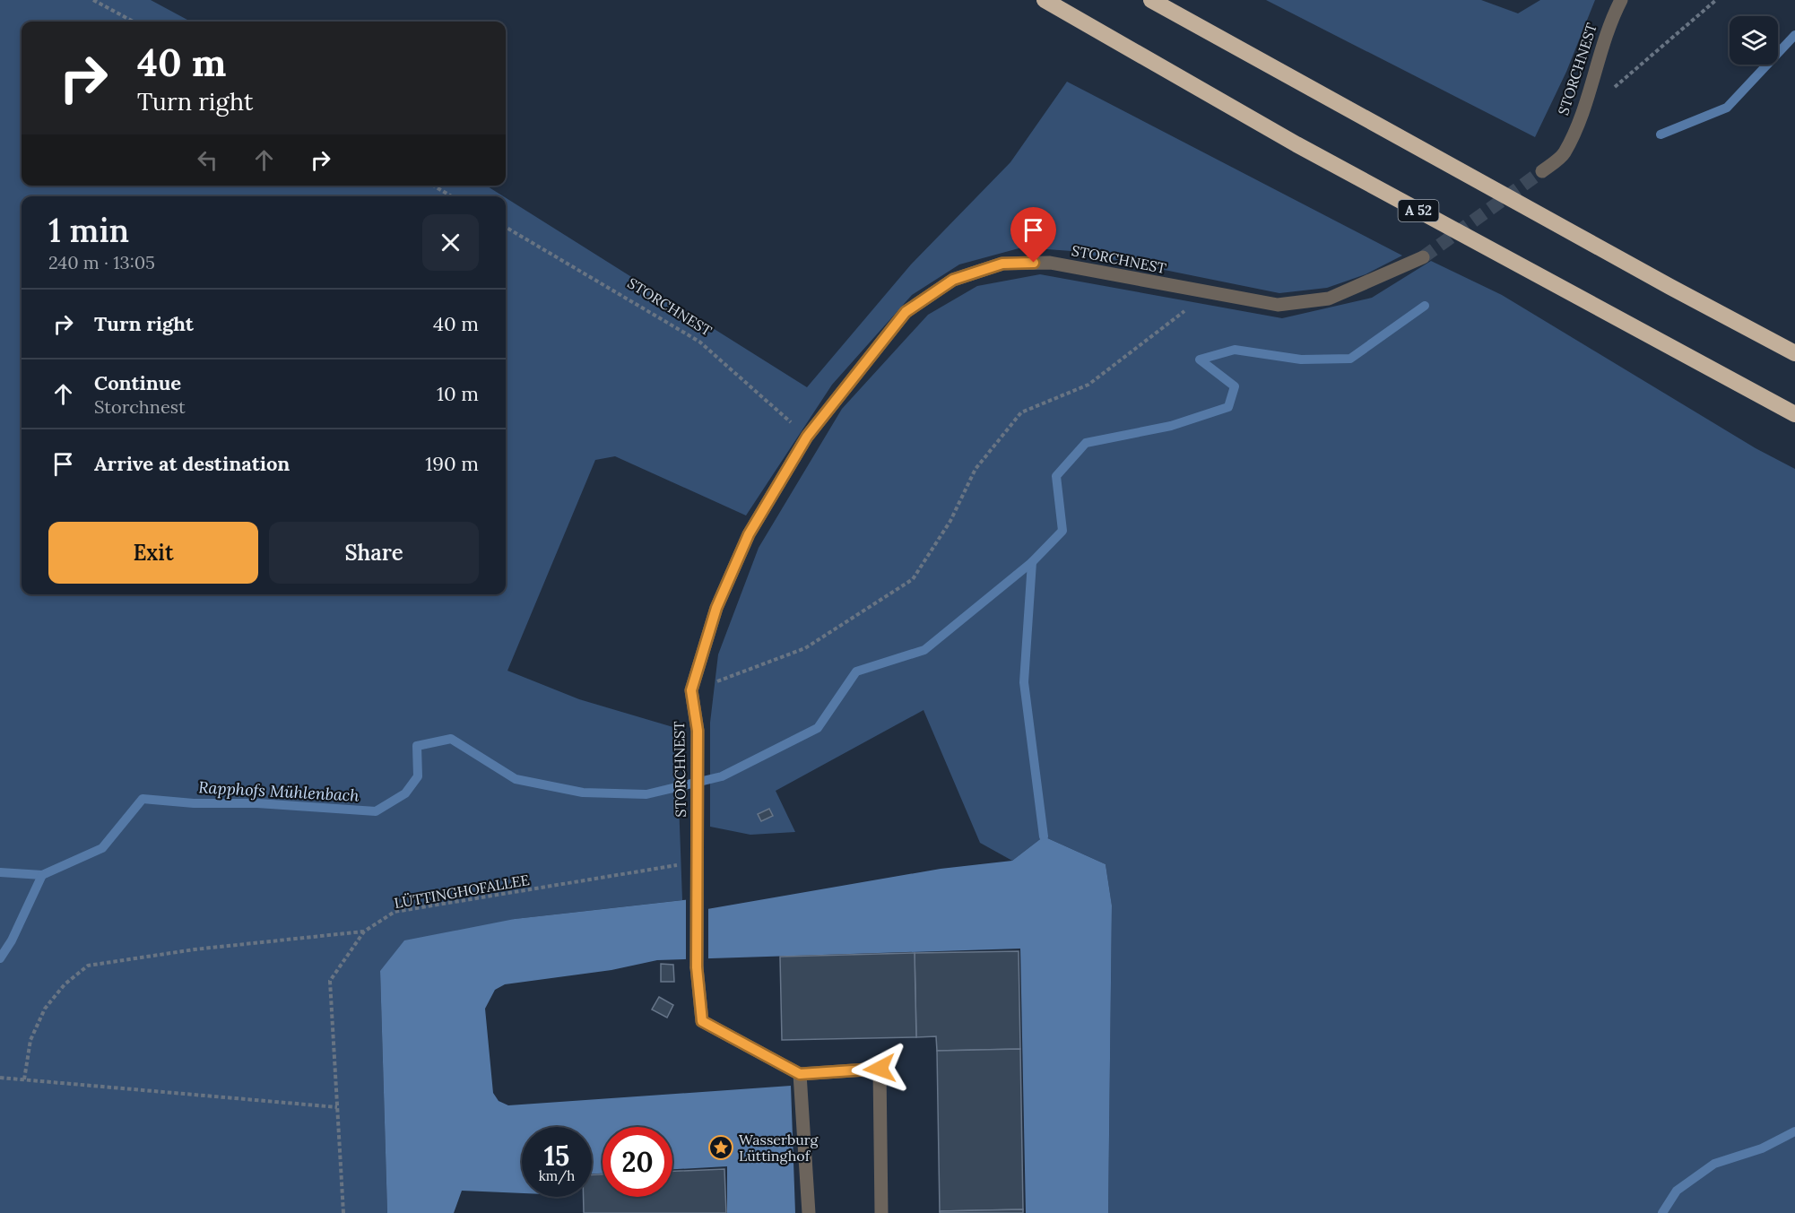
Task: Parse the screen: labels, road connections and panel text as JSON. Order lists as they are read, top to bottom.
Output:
{
  "streets": {
    "highway": ["A 52"],
    "street": ["STORCHNEST"],
    "path": ["LÜTTINGHOFALLEE"]
  },
  "crossings": [
    ["STORCHNEST", "LÜTTINGHOFALLEE"]
  ],
  "water": ["Rapphofs Mühlenbach"],
  "places": {
    "place": ["Wasserburg Lüttinghof"]
  },
  "page": {
    "turn": ["40 m", "Turn right"],
    "heading": ["1 min", "240 m · 13:05"],
    "list": [
      {
        "name": "Turn right",
        "value": "40 m"
      },
      {
        "name": "Continue",
        "note": "Storchnest",
        "value": "10 m"
      },
      {
        "name": "Arrive at destination",
        "value": "190 m"
      }
    ],
    "buttons": ["Exit", "Share"],
    "speed": "15 km/h",
    "limit": "20"
  }
}
